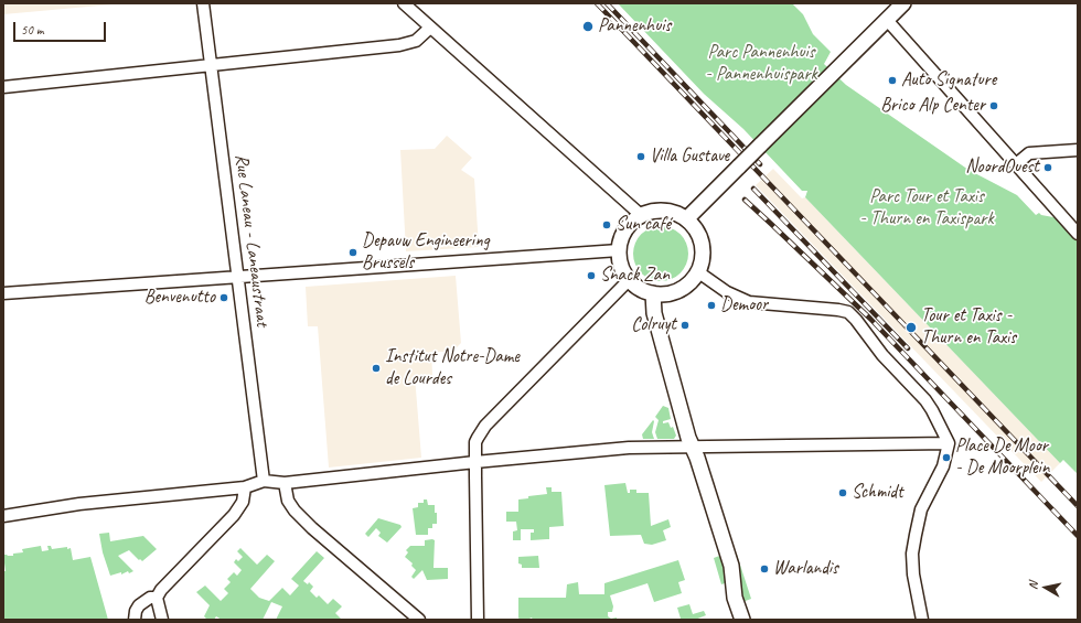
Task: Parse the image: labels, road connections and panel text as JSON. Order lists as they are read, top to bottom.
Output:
{
  "streets": {
    "street": ["Rue Laneau - Laneaustraat"]
  },
  "parks": ["Parc Pannenhuis - Pannenhuispark", "Parc Tour et Taxis - Thurn en Taxispark"],
  "places": [
    "Pannenhuis",
    "Auto Signature",
    "Brico Alp Center",
    "Villa Gustave",
    "NoordOuest",
    "Sun café",
    "Depauw Engineering Brussels",
    "Snack Zan",
    "Benvenutto",
    "Demoor",
    "Colruyt",
    "Tour et Taxis - Thurn en Taxis",
    "Institut Notre-Dame de Lourdes",
    "Place De Moor - De Moorplein",
    "Schmidt",
    "Warlandis"
  ],
  "scale_bar": "50 m",
  "north": "left"
}
